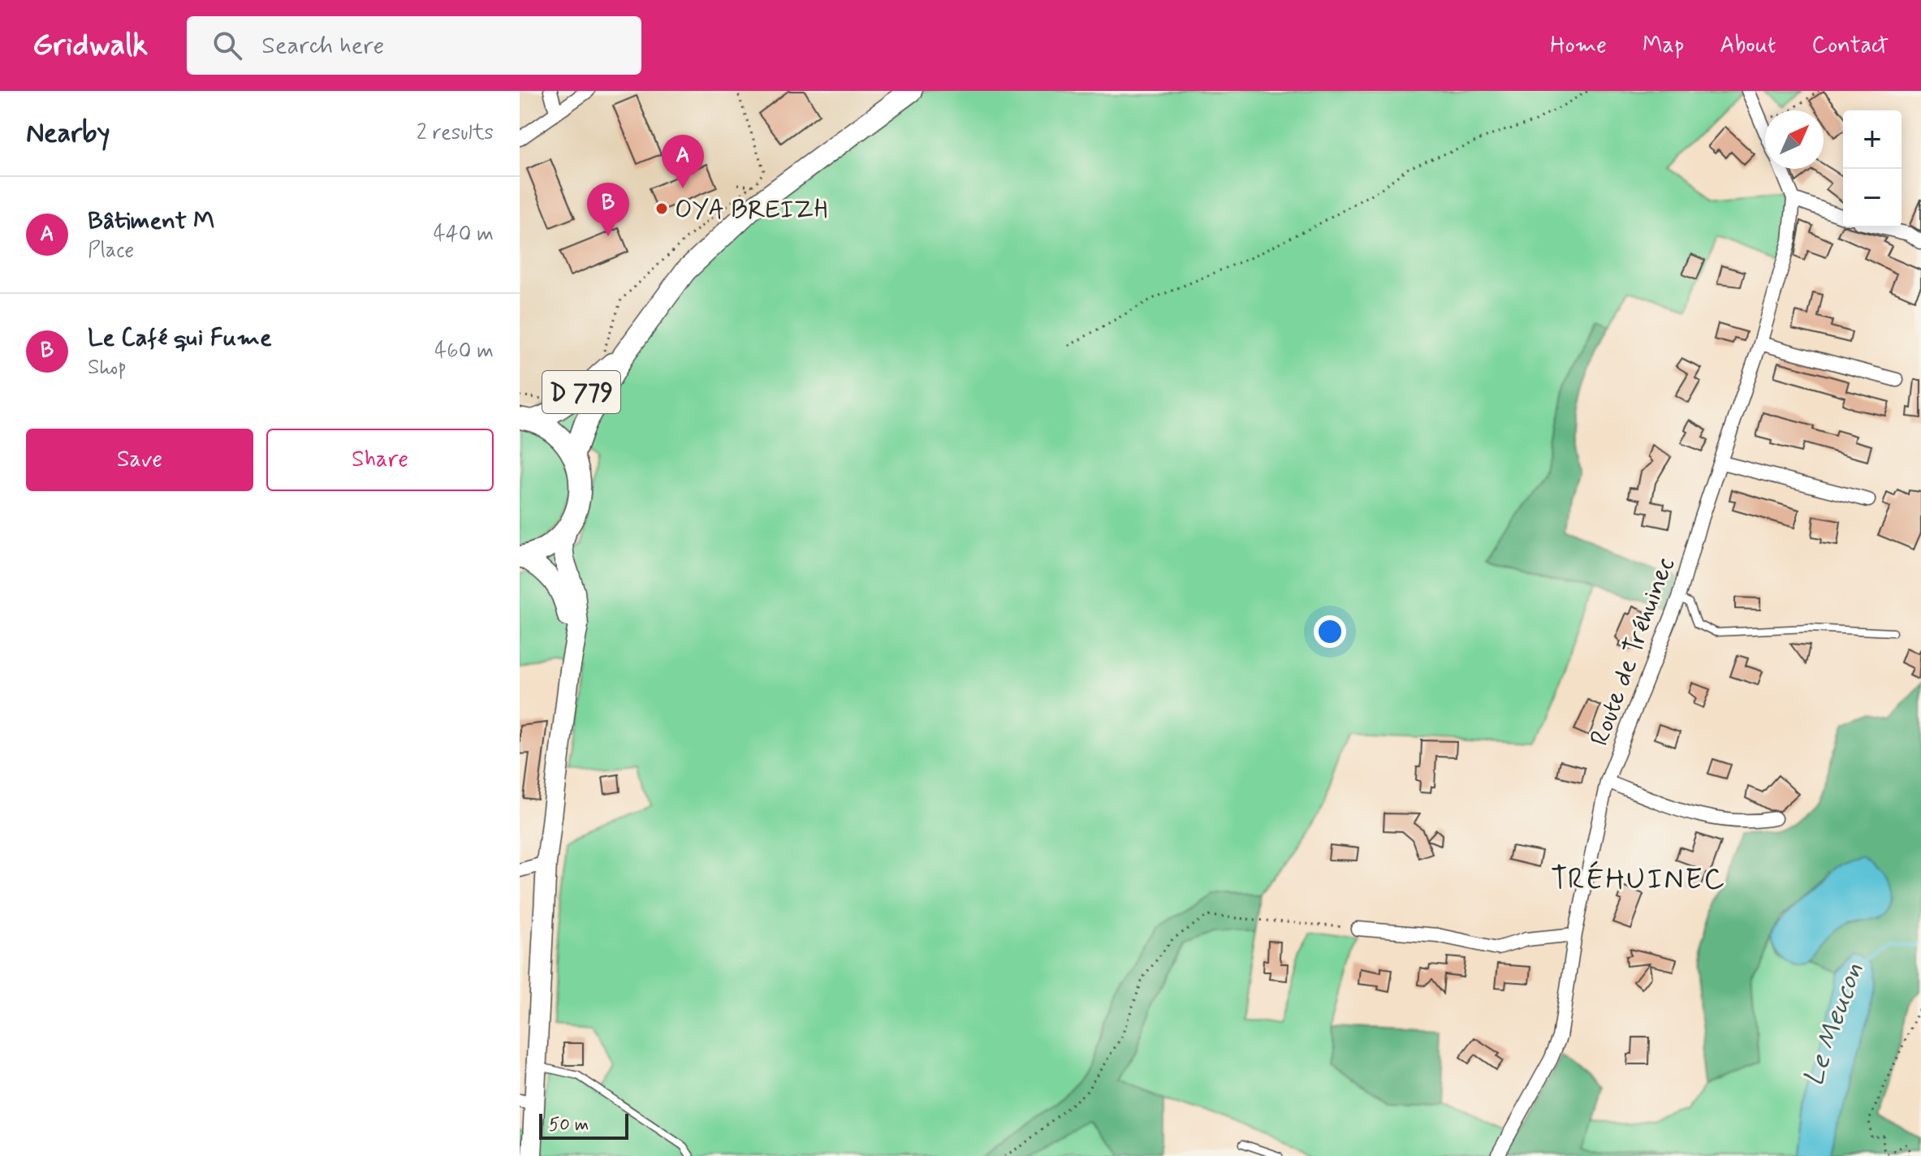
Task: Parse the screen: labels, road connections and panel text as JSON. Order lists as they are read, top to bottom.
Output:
{
  "streets": {
    "main road": ["D 779"],
    "street": ["Route de Tréhuinec"]
  },
  "districts": ["TRÉHUINEC"],
  "water": ["Le Meucon"],
  "places": ["OYA BREIZH"],
  "scale_bar": "50 m",
  "north": "top right",
  "page": {
    "header": "Gridwalk",
    "search": "Search here",
    "nav": [
      "Home",
      "Map",
      "About",
      "Contact"
    ],
    "heading": ["Nearby", "2 results"],
    "map_buttons": ["+", "−"],
    "pins": ["A", "B"],
    "list": [
      {
        "mark": "A",
        "name": "Bâtiment M",
        "note": "Place",
        "value": "440 m"
      },
      {
        "mark": "B",
        "name": "Le Café qui Fume",
        "note": "Shop",
        "value": "460 m"
      }
    ],
    "buttons": ["Save", "Share"],
    "scale": "50 m"
  }
}
